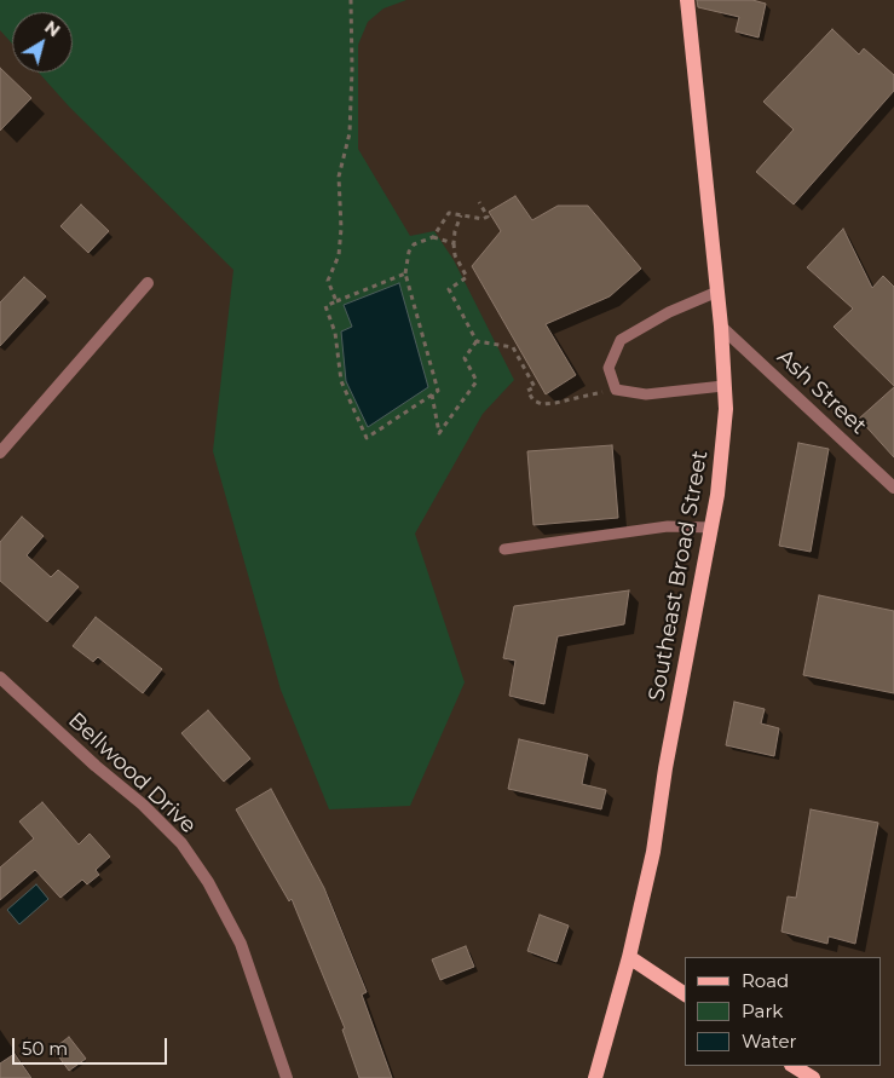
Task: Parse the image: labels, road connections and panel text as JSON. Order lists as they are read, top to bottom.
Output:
{
  "streets": {
    "main road": ["Southeast Broad Street"],
    "street": ["Ash Street", "Bellwood Drive"]
  },
  "crossings": [
    ["Ash Street", "Southeast Broad Street"]
  ],
  "legend": ["Road", "Park", "Water"],
  "scale_bar": "50 m",
  "north": "top right"
}
